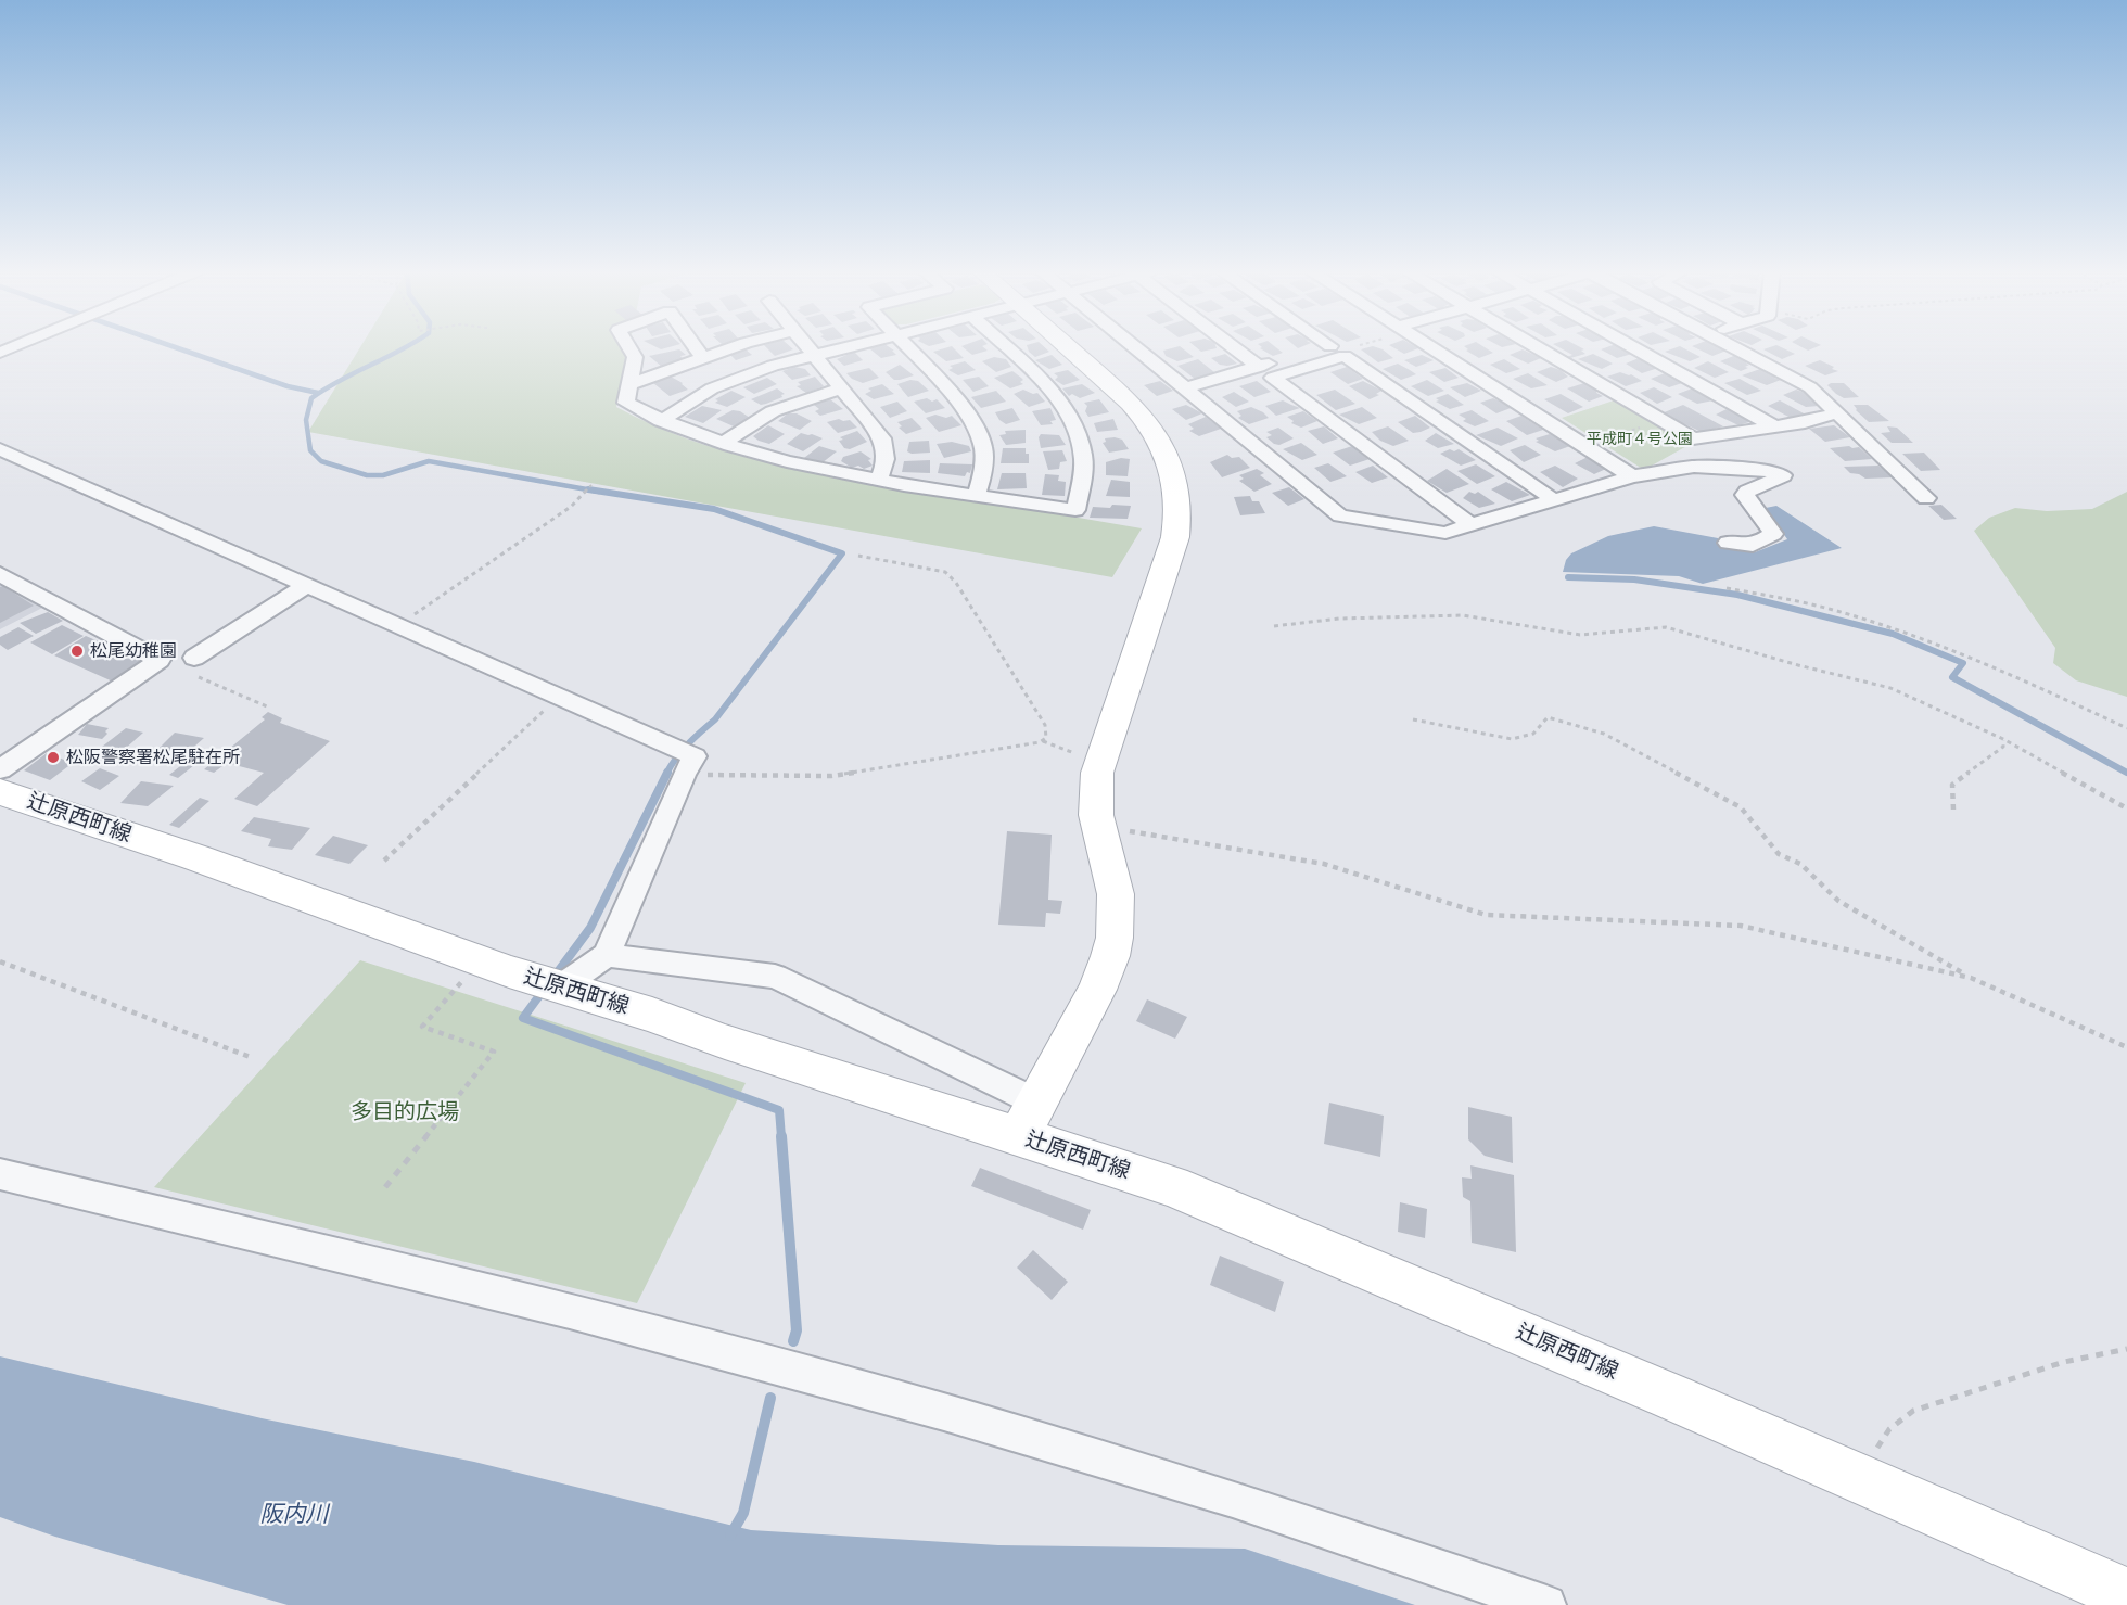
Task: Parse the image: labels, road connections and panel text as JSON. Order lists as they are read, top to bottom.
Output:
{
  "streets": {
    "main road": ["辻原西町線"]
  },
  "water": ["阪内川"],
  "parks": ["平成町４号公園", "多目的広場"],
  "places": ["松尾幼稚園", "松阪警察署松尾駐在所"]
}
